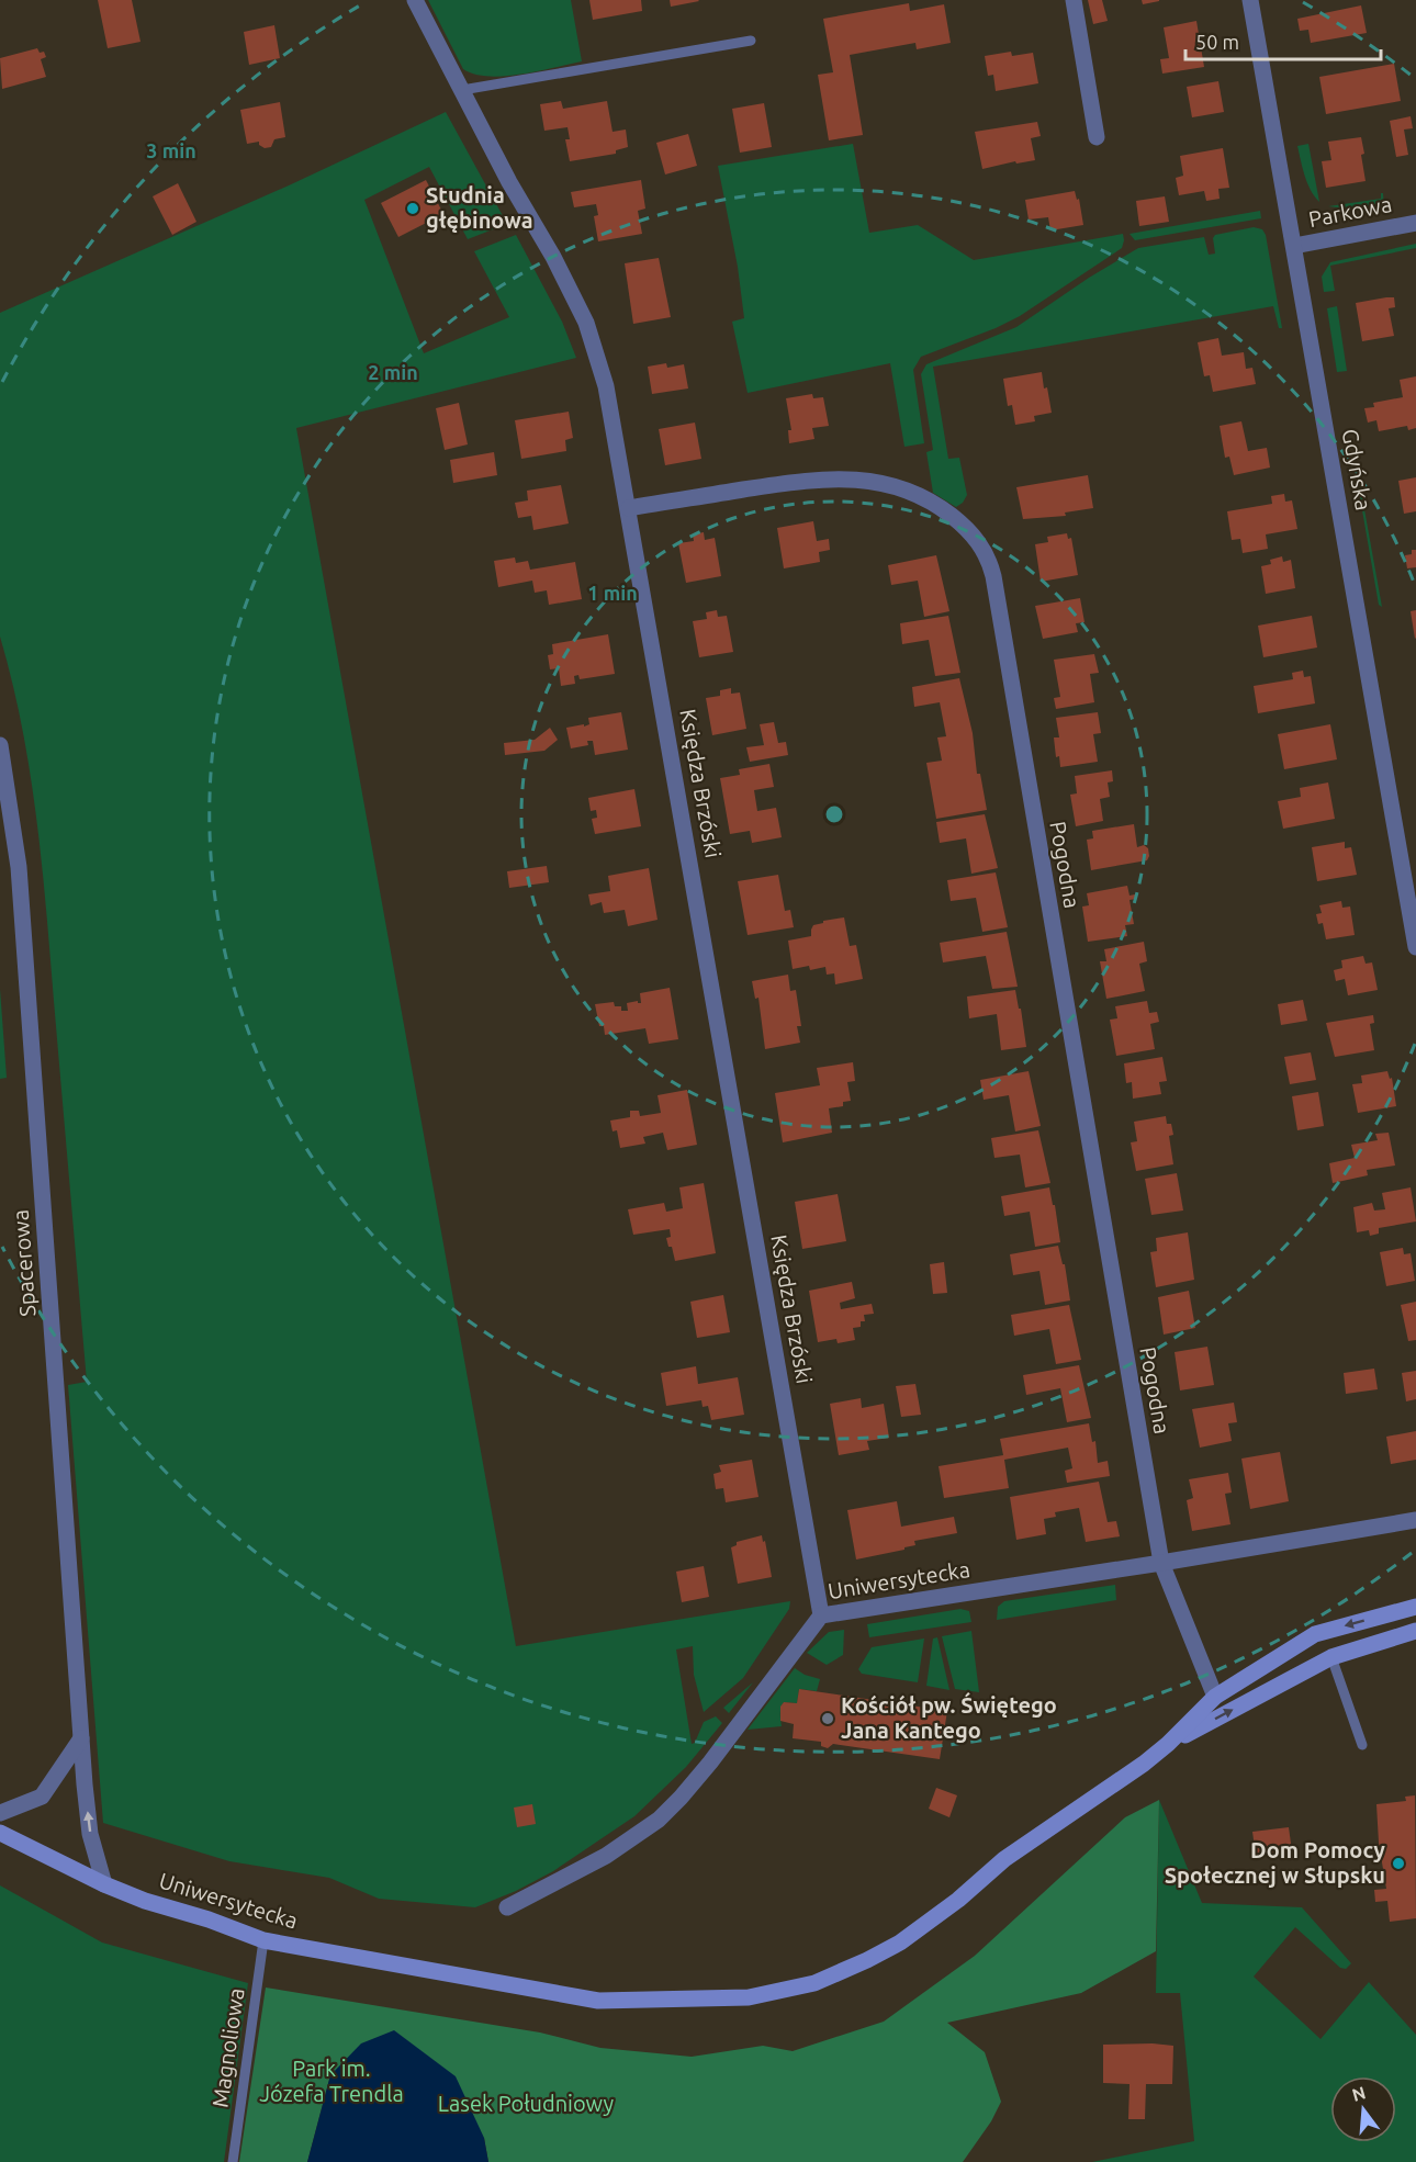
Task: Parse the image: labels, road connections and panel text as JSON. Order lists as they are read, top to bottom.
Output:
{
  "streets": {
    "main road": ["Uniwersytecka"],
    "street": [
      "Parkowa",
      "Gdyńska",
      "Księdza Brzóski",
      "Pogodna",
      "Spacerowa"
    ],
    "lane": ["Magnoliowa"]
  },
  "crossings": [
    ["Parkowa", "Gdyńska"],
    ["Księdza Brzóski", "Pogodna"],
    ["Księdza Brzóski", "Uniwersytecka"],
    ["Pogodna", "Uniwersytecka"],
    ["Spacerowa", "Uniwersytecka"],
    ["Uniwersytecka", "Magnoliowa"]
  ],
  "parks": ["Park im. Józefa Trendla", "Lasek Południowy"],
  "places": ["Studnia głębinowa", "Kościół pw. Świętego Jana Kantego", "Dom Pomocy Społecznej w Słupsku"],
  "scale_bar": "50 m",
  "north": "top",
  "rings": ["3 min", "2 min", "1 min"]
}
